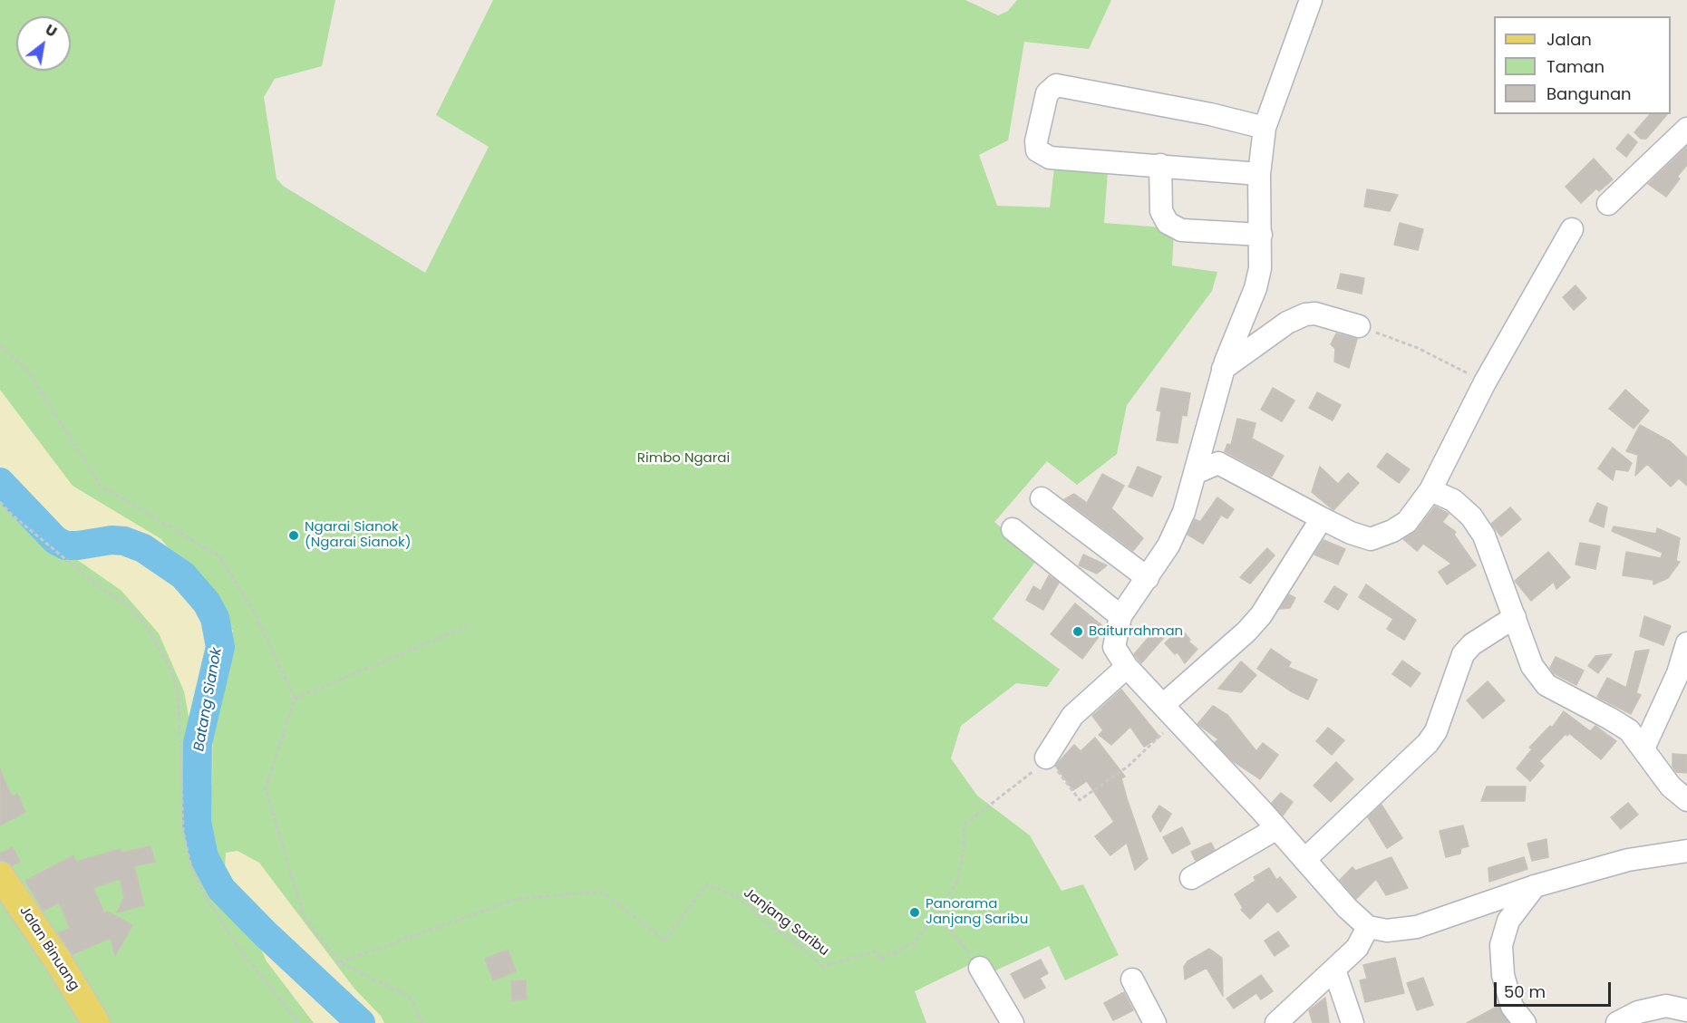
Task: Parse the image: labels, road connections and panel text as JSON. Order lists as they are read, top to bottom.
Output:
{
  "streets": {
    "main road": ["Jalan Binuang"],
    "path": ["Janjang Saribu"]
  },
  "water": ["Batang Sianok"],
  "parks": ["Rimbo Ngarai"],
  "places": ["Ngarai Sianok (Ngarai Sianok)", "Baiturrahman", "Panorama Janjang Saribu"],
  "legend": ["Jalan", "Taman", "Bangunan"],
  "scale_bar": "50 m",
  "north": "top right"
}
